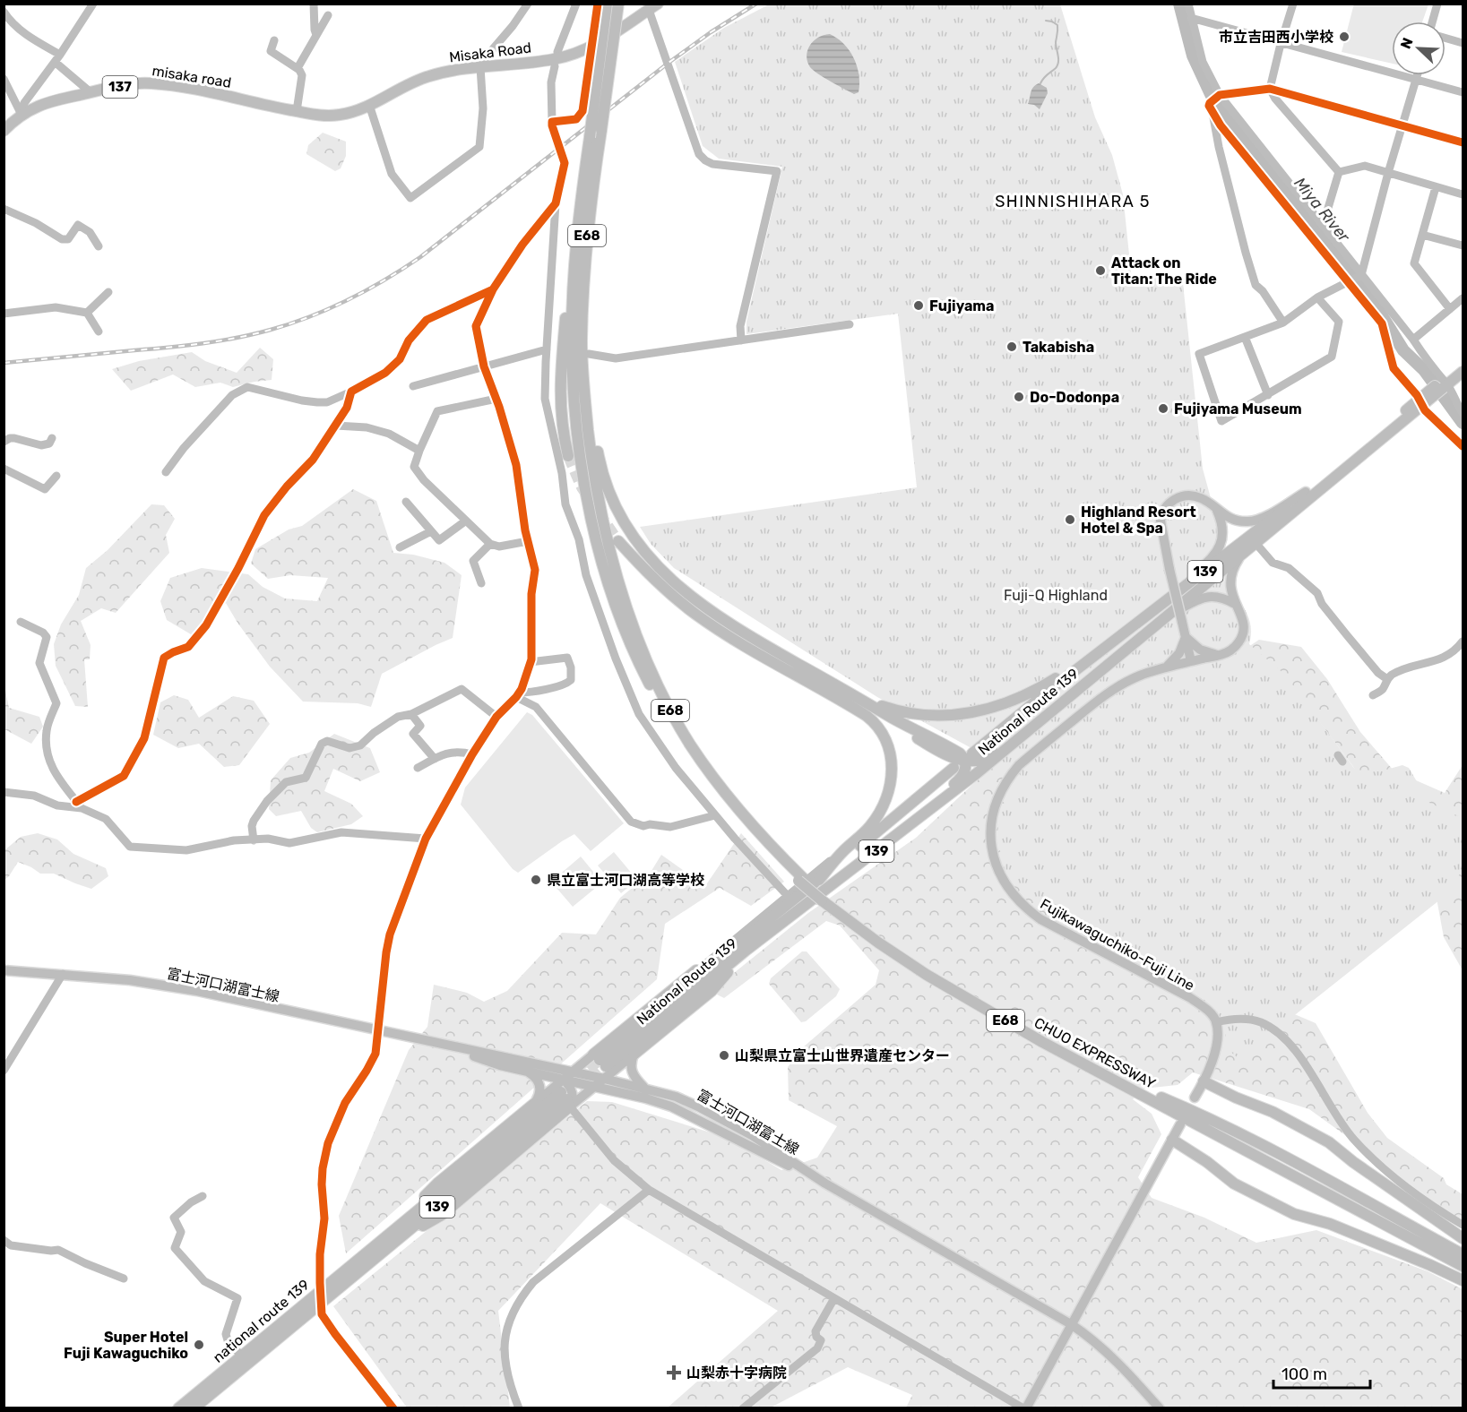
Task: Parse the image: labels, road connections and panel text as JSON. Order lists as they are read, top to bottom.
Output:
{
  "streets": {
    "highway": [
      "Misaka Road",
      "misaka road",
      "137",
      "E68",
      "139",
      "National Route 139",
      "CHUO EXPRESSWAY",
      "national route 139"
    ],
    "main road": ["Fujikawaguchiko-Fuji Line", "富士河口湖富士線"]
  },
  "crossings": [
    ["Misaka Road", "misaka road"],
    ["E68", "CHUO EXPRESSWAY"]
  ],
  "districts": ["SHINNISHIHARA 5"],
  "water": ["Miya River"],
  "parks": ["Fuji-Q Highland"],
  "places": {
    "other": [
      "市立吉田西小学校",
      "Attack on Titan: The Ride",
      "Fujiyama",
      "Takabisha",
      "DoｰDodonpa",
      "Fujiyama Museum",
      "Highland Resort Hotel & Spa",
      "県立富士河口湖高等学校",
      "山梨県立富士山世界遺産センター",
      "Super Hotel Fuji Kawaguchiko"
    ],
    "health": ["山梨赤十字病院"]
  },
  "scale_bar": "100 m",
  "north": "top left"
}
